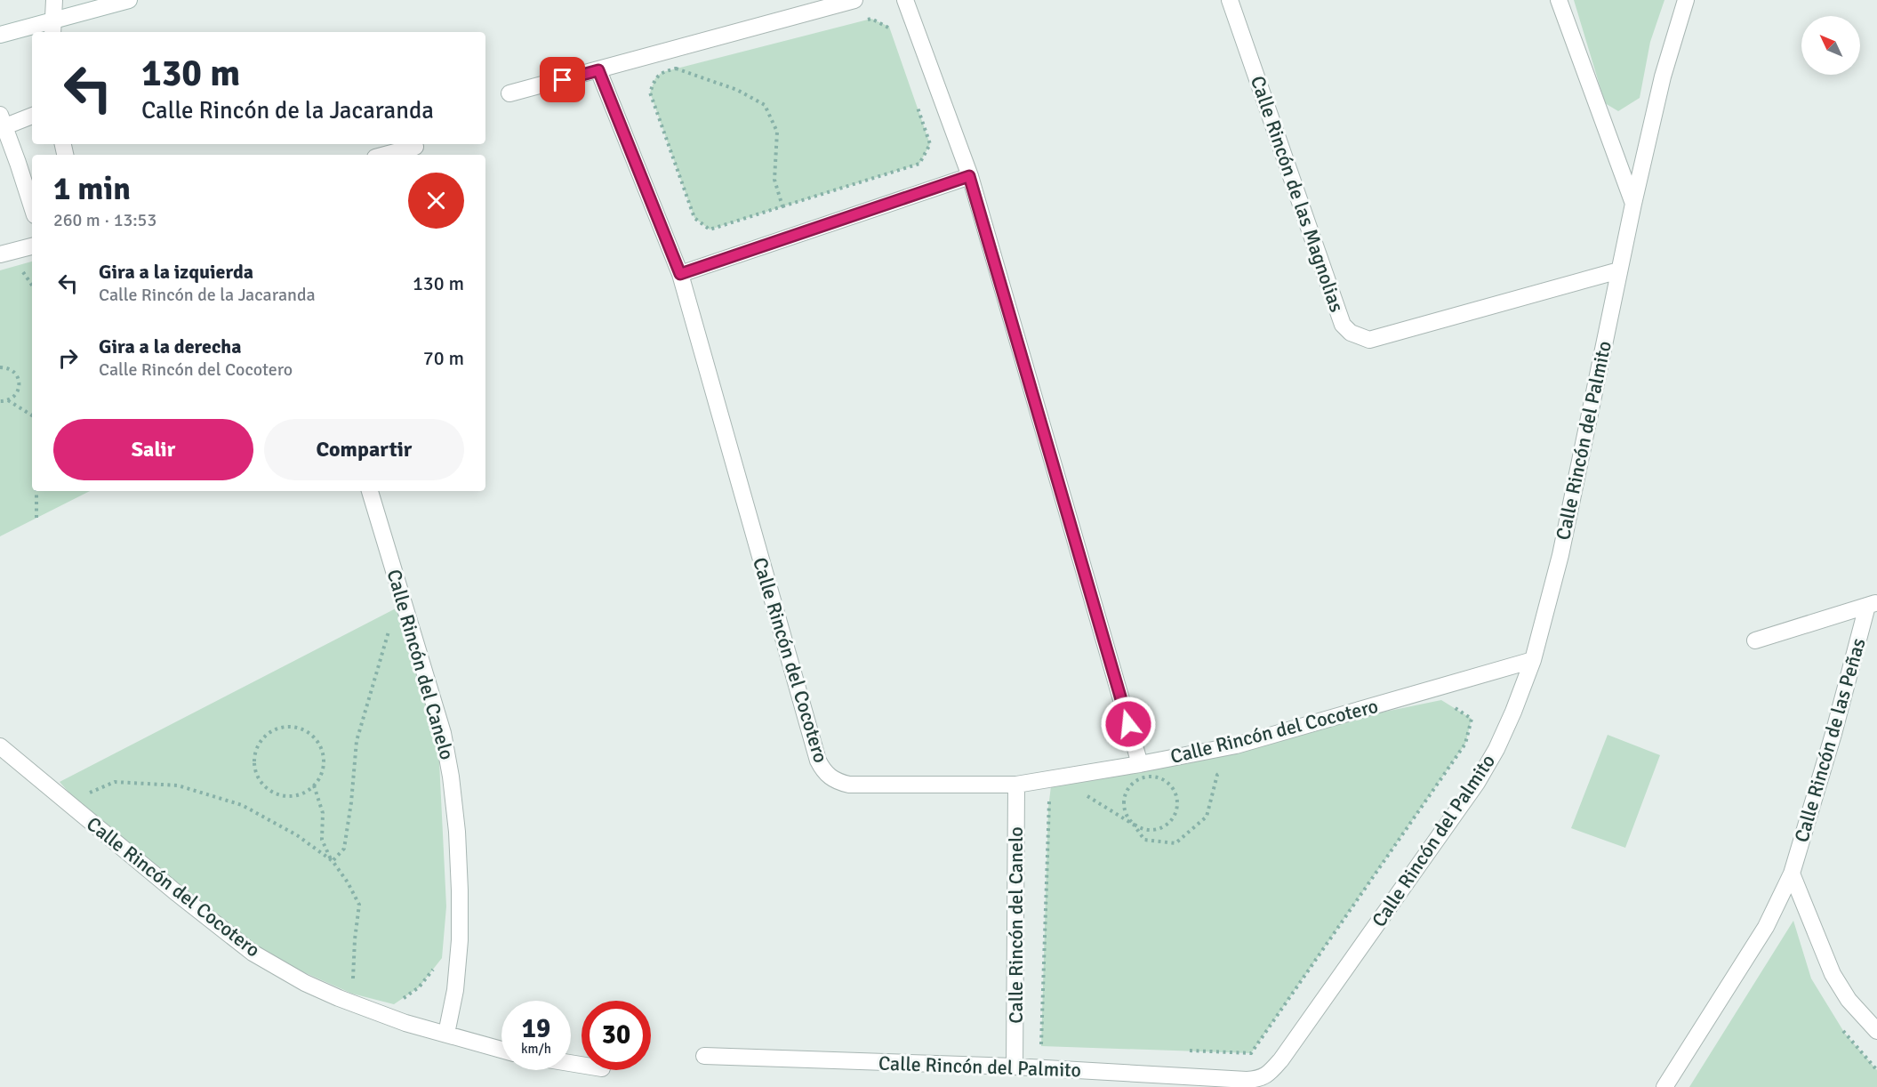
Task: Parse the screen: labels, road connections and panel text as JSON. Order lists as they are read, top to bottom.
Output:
{
  "streets": {
    "street": [
      "Calle Rincón de las Magnolias",
      "Calle Rincón del Palmito",
      "Calle Rincón del Cocotero",
      "Calle Rincón del Canelo",
      "Calle Rincón de las Peñas"
    ]
  },
  "crossings": [
    ["Calle Rincón de las Magnolias", "Calle Rincón del Palmito"],
    ["Calle Rincón del Palmito", "Calle Rincón del Cocotero"],
    ["Calle Rincón del Palmito", "Calle Rincón del Canelo"],
    ["Calle Rincón del Cocotero", "Calle Rincón del Canelo"]
  ],
  "north": "top left",
  "page": {
    "turn": ["130 m", "Calle Rincón de la Jacaranda"],
    "heading": ["1 min", "260 m · 13:53"],
    "list": [
      {
        "name": "Gira a la izquierda",
        "note": "Calle Rincón de la Jacaranda",
        "value": "130 m"
      },
      {
        "name": "Gira a la derecha",
        "note": "Calle Rincón del Cocotero",
        "value": "70 m"
      }
    ],
    "buttons": ["Salir", "Compartir"],
    "speed": "19 km/h",
    "limit": "30"
  }
}
